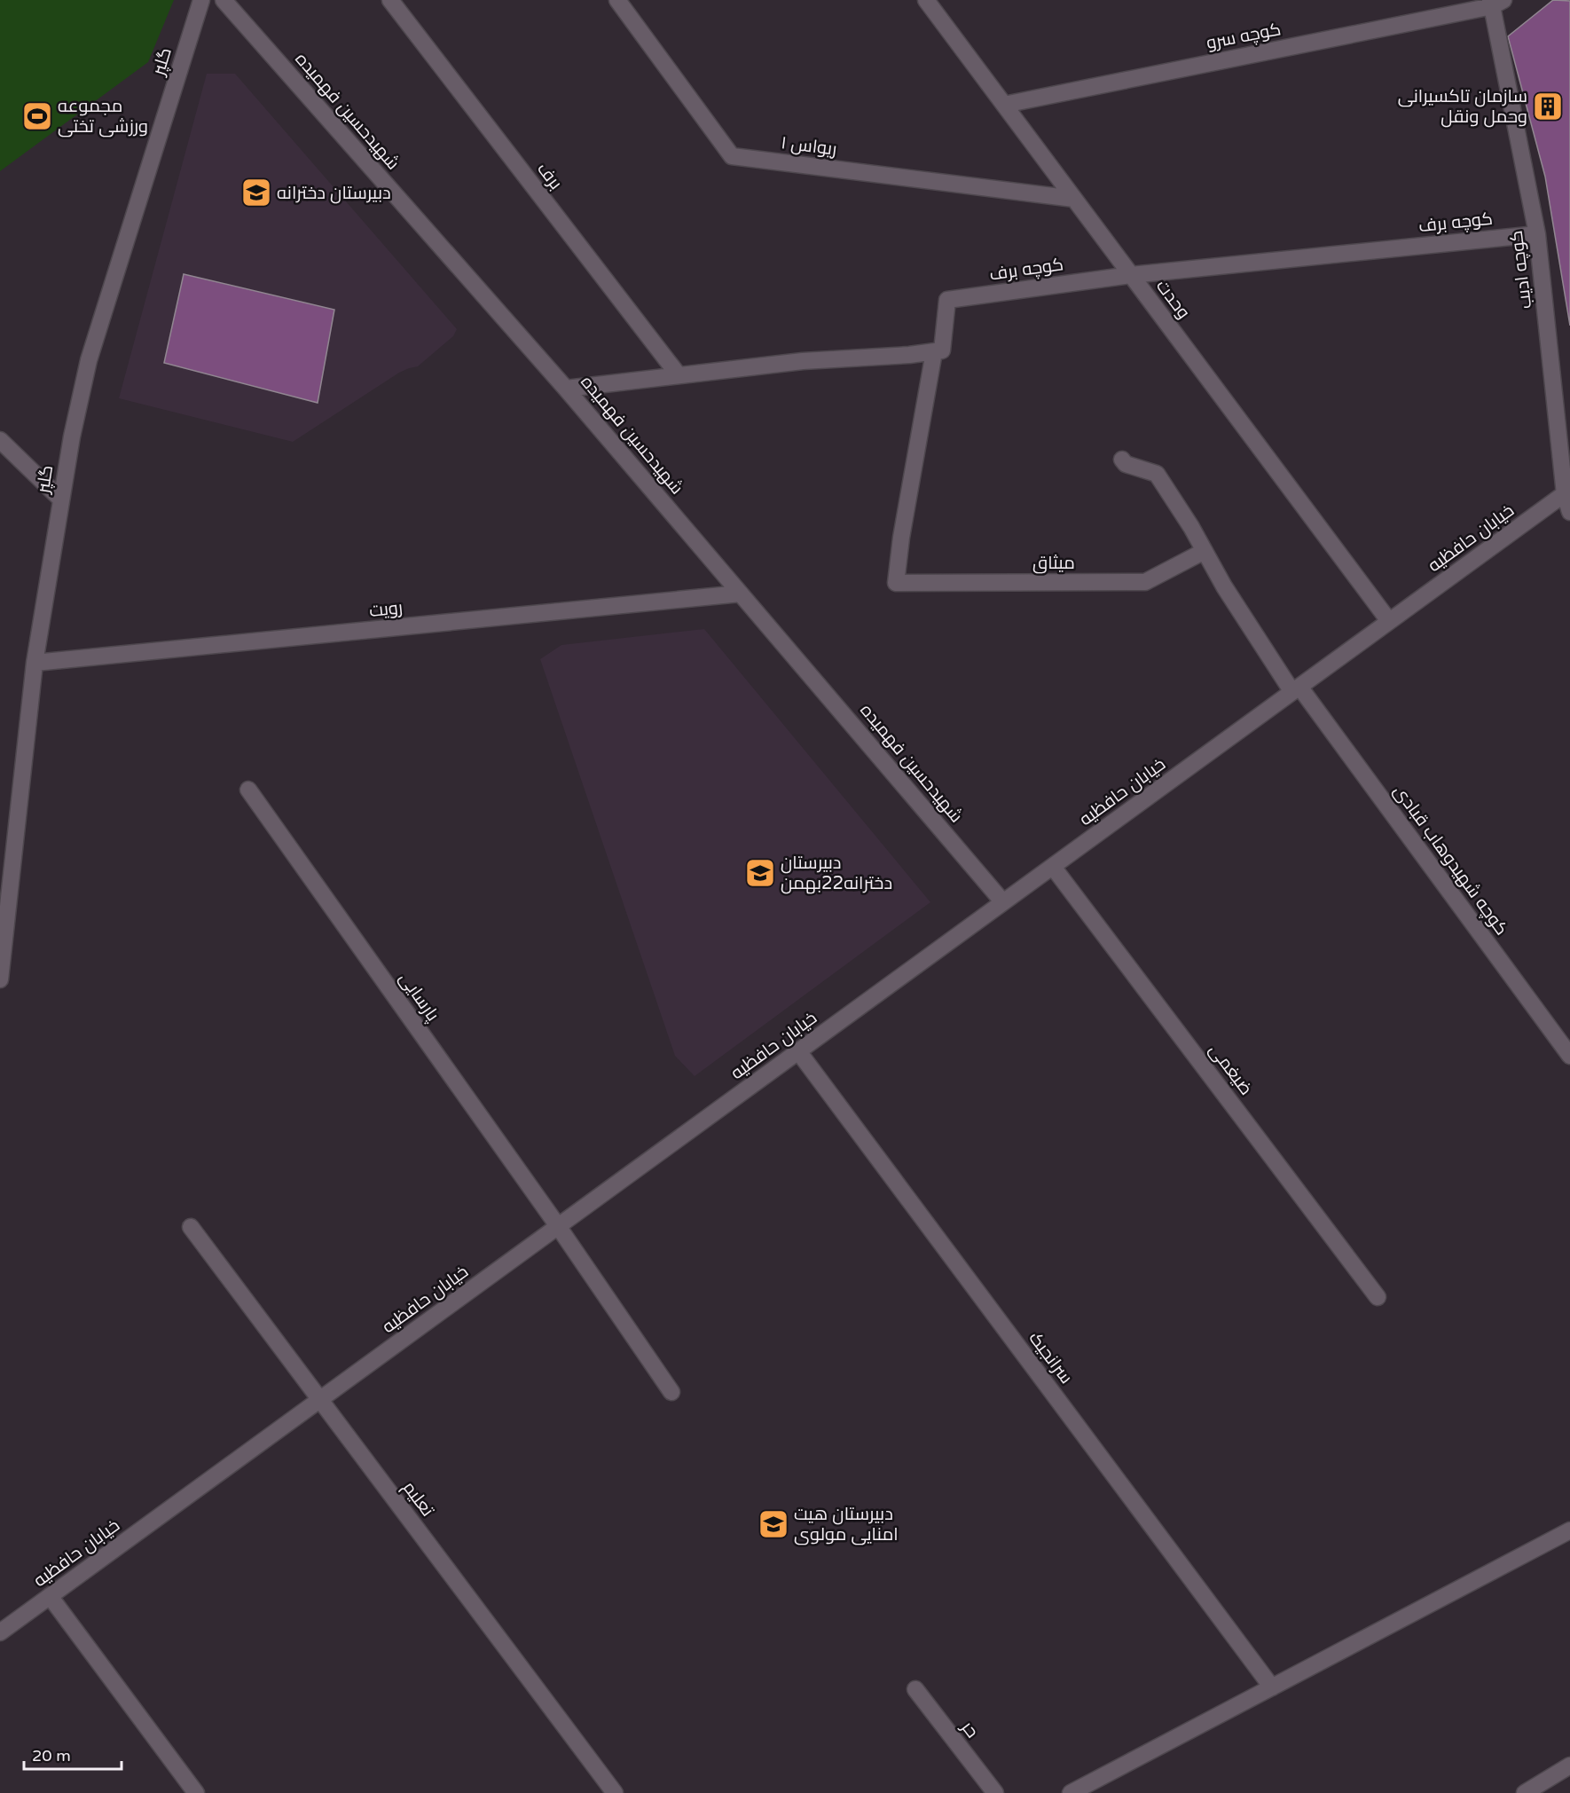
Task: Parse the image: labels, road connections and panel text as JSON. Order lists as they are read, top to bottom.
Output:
{
  "streets": {
    "street": [
      "کوچه سرو",
      "گلپر",
      "شهیدحسین فهمیده",
      "ریواس ۱",
      "برف",
      "کوچه برف",
      "کوچه ادیب",
      "وحدت",
      "خیابان حافظیه",
      "میثاق",
      "رویت",
      "کوچه شهیدوهاب قبادی",
      "پارسایی",
      "ضیغمی",
      "سرانجیک",
      "تعلیم",
      "حر"
    ]
  },
  "crossings": [
    ["کوچه سرو", "کوچه ادیب"],
    ["کوچه سرو", "وحدت"],
    ["گلپر", "رویت"],
    ["شهیدحسین فهمیده", "خیابان حافظیه"],
    ["شهیدحسین فهمیده", "رویت"],
    ["ریواس ۱", "وحدت"],
    ["کوچه برف", "کوچه ادیب"],
    ["کوچه برف", "وحدت"],
    ["کوچه برف", "میثاق"],
    ["کوچه ادیب", "خیابان حافظیه"],
    ["وحدت", "خیابان حافظیه"],
    ["خیابان حافظیه", "کوچه شهیدوهاب قبادی"],
    ["خیابان حافظیه", "پارسایی"],
    ["خیابان حافظیه", "ضیغمی"],
    ["خیابان حافظیه", "سرانجیک"],
    ["خیابان حافظیه", "تعلیم"]
  ],
  "places": {
    "building": ["سازمان تاکسیرانی وحمل ونقل"],
    "sports": ["مجموعه ورزشی تختی"],
    "school or university": ["دبیرستان دخترانه", "دبیرستان دخترانه22بهمن", "دبیرستان هیت امنایی مولوی"]
  },
  "scale_bar": "20 m"
}
